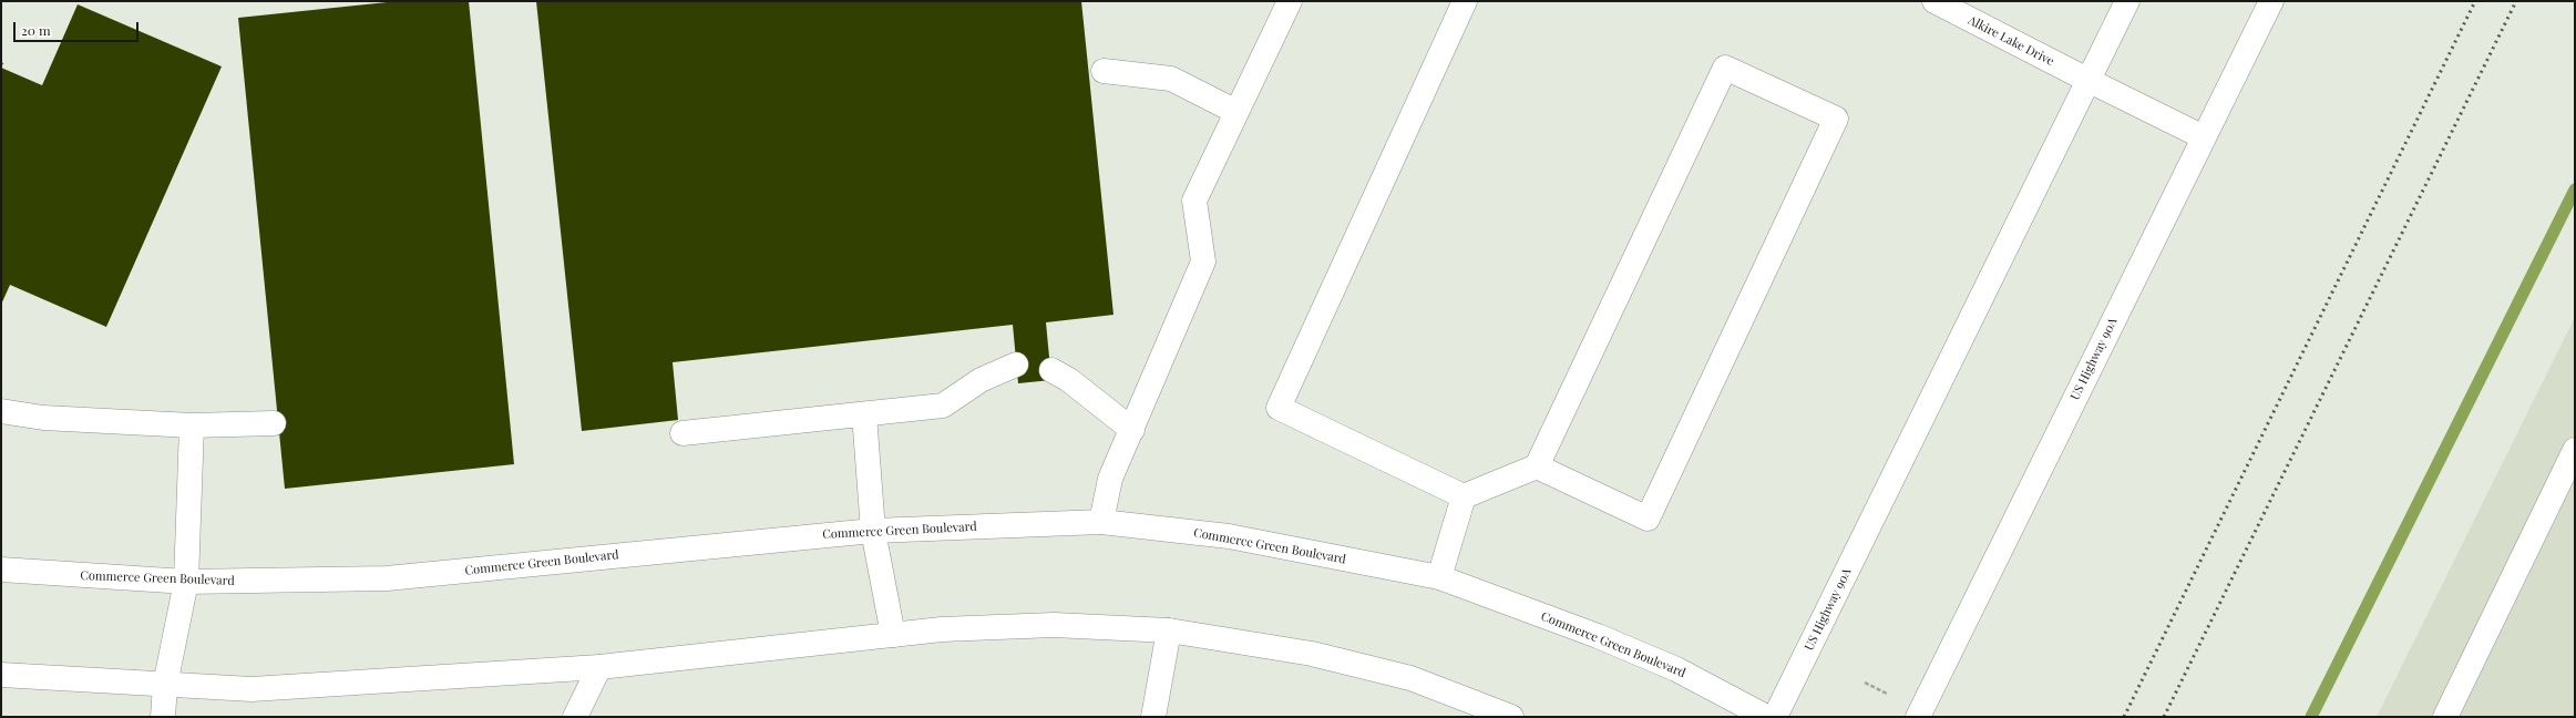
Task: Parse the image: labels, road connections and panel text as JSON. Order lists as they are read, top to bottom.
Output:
{
  "streets": {
    "street": ["Alkire Lake Drive", "US Highway 90A", "Commerce Green Boulevard"]
  },
  "crossings": [
    ["Alkire Lake Drive", "US Highway 90A"]
  ],
  "scale_bar": "20 m"
}
